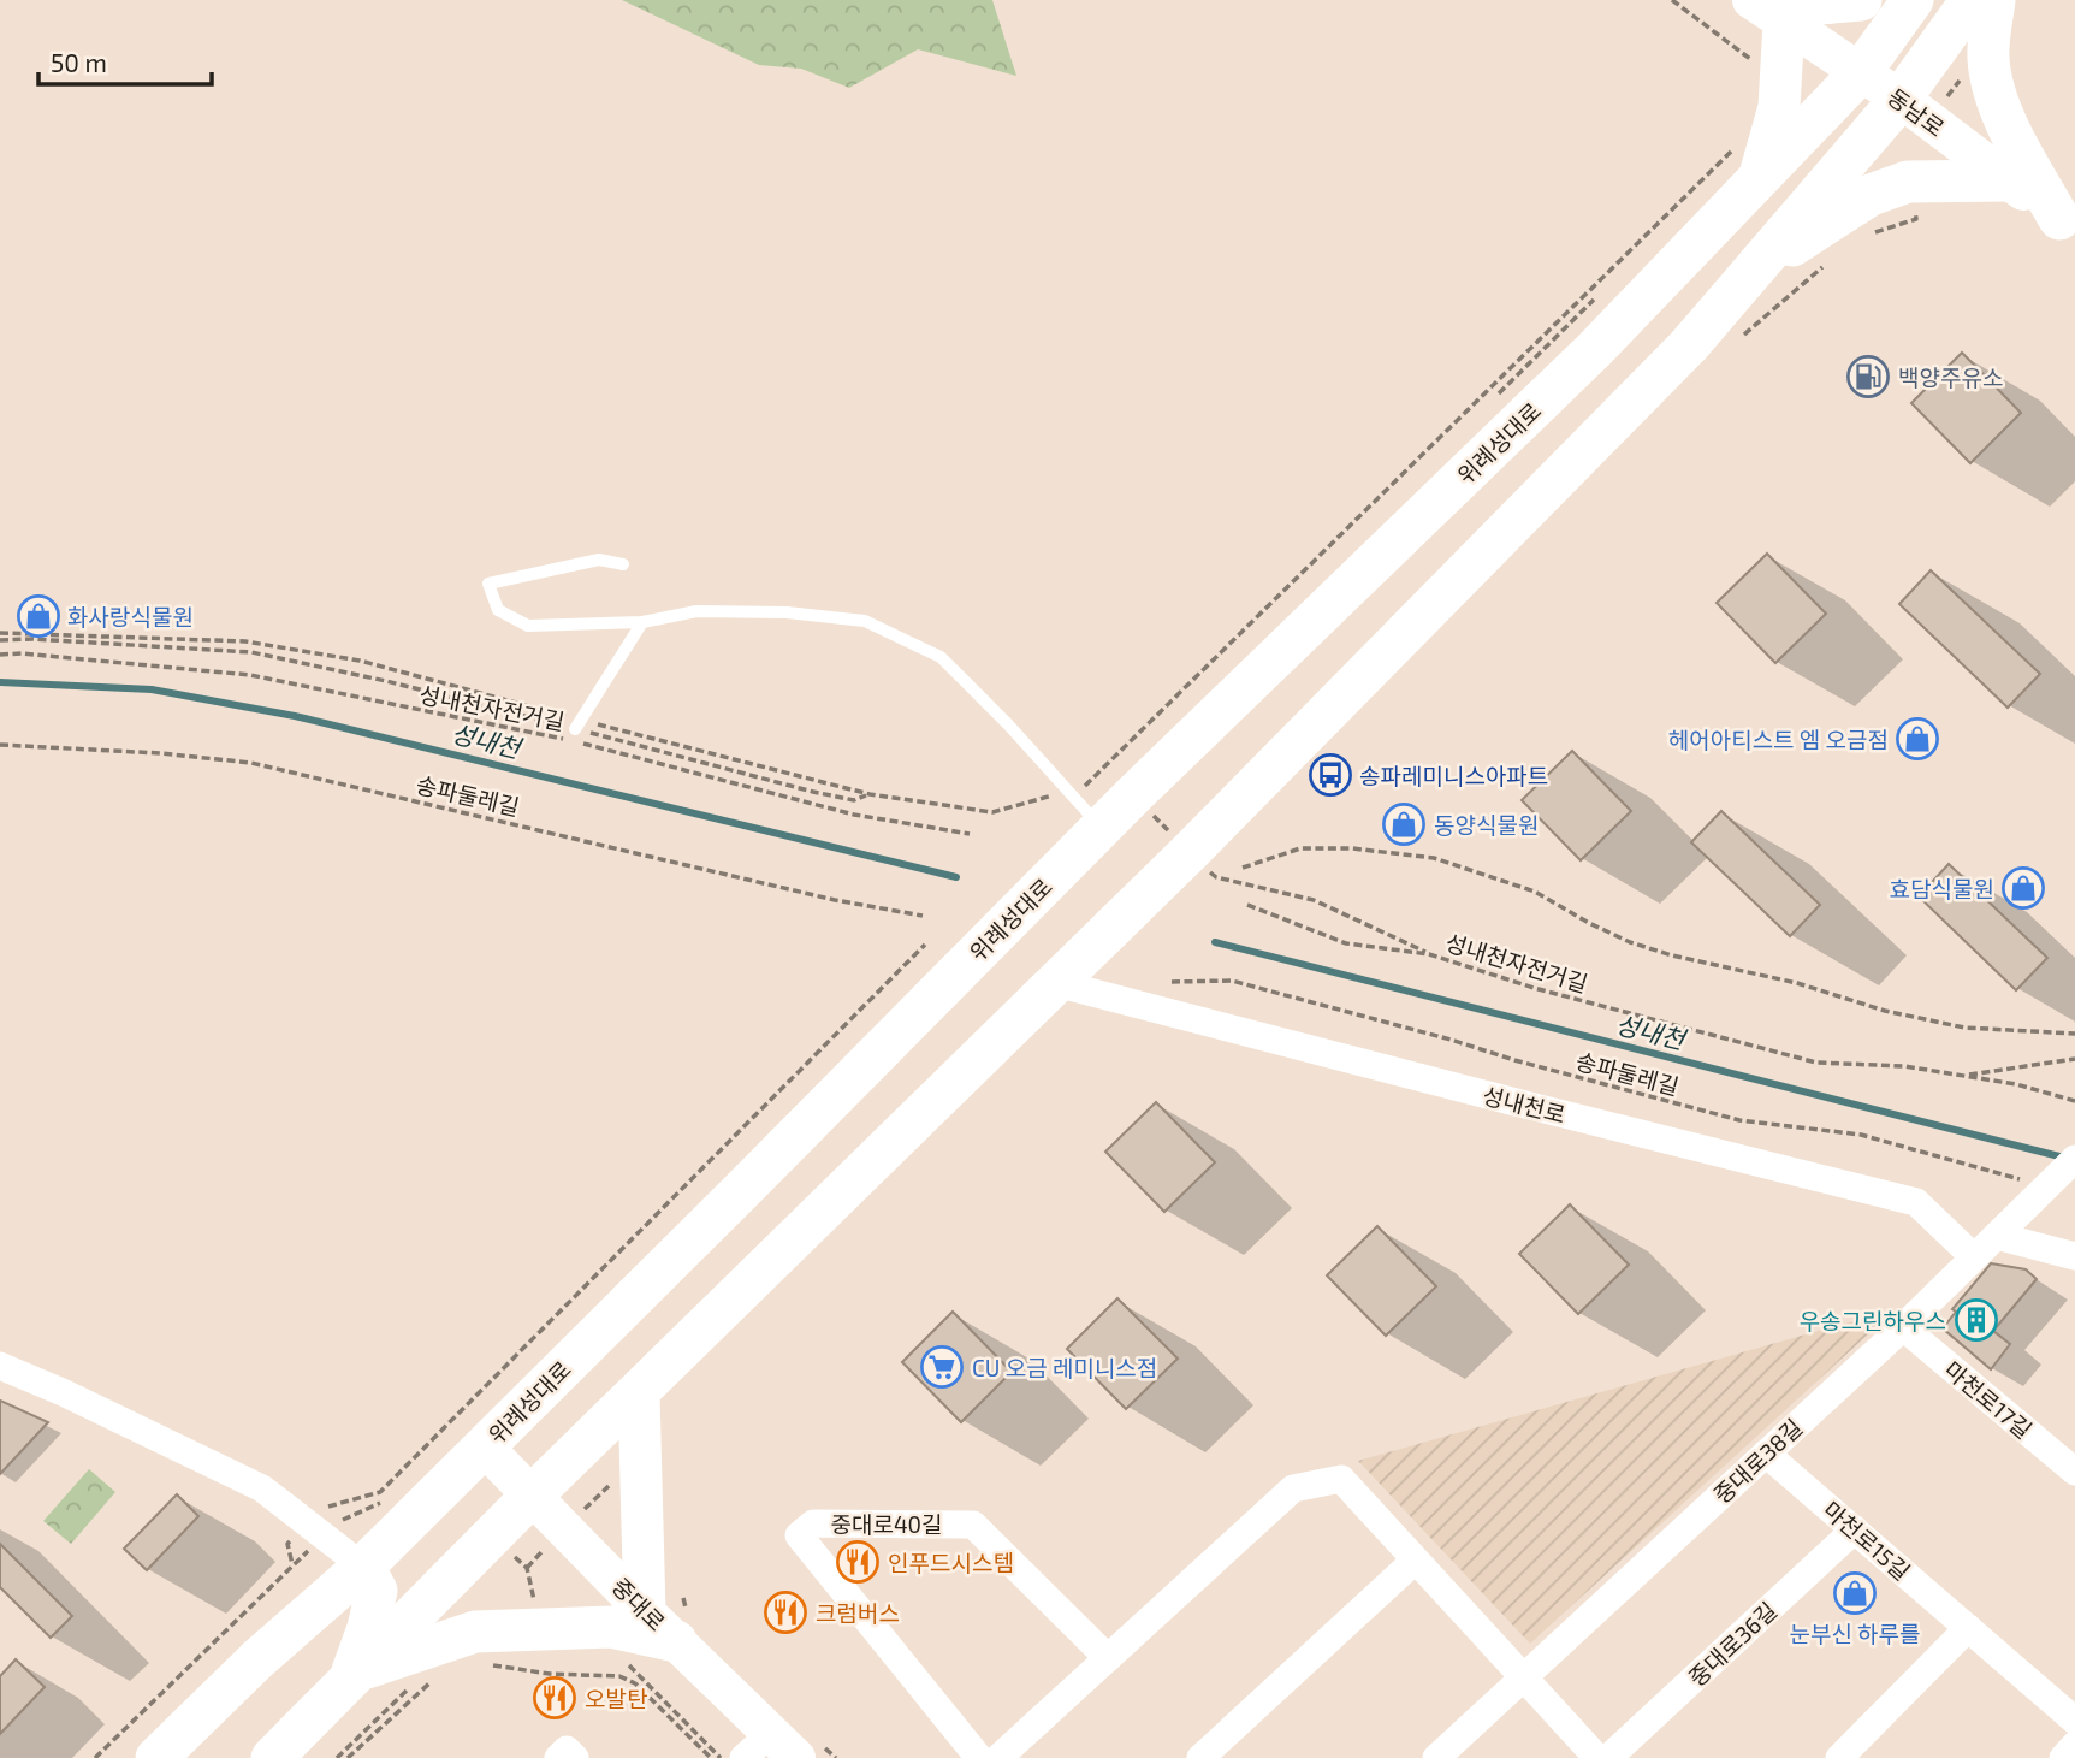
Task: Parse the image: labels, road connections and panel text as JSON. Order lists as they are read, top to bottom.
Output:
{
  "streets": {
    "main road": ["동남로", "위례성대로", "중대로"],
    "street": [
      "성내천로",
      "마천로17길",
      "중대로38길",
      "중대로40길",
      "마천로15길",
      "중대로36길"
    ],
    "path": ["성내천자전거길", "송파둘레길"]
  },
  "crossings": [
    ["동남로", "위례성대로"],
    ["위례성대로", "중대로"],
    ["성내천로", "중대로38길"],
    ["마천로17길", "중대로38길"],
    ["중대로38길", "중대로40길"],
    ["중대로38길", "마천로15길"],
    ["마천로15길", "중대로36길"]
  ],
  "water": ["성내천"],
  "places": {
    "fuel station": ["백양주유소"],
    "shop": [
      "화사랑식물원",
      "헤어아티스트 엠 오금점",
      "동양식물원",
      "효담식물원",
      "눈부신 하루를"
    ],
    "bus stop": ["송파레미니스아파트"],
    "building": ["우송그린하우스"],
    "supermarket": ["CU 오금 레미니스점"],
    "restaurant": ["인푸드시스템", "크럼버스", "오발탄"]
  },
  "scale_bar": "50 m"
}
